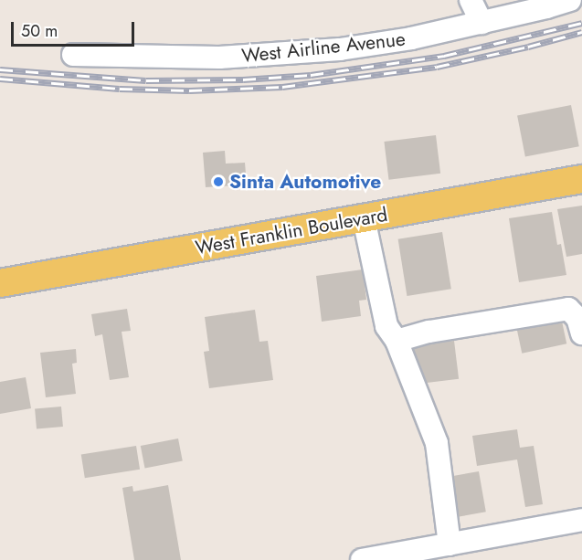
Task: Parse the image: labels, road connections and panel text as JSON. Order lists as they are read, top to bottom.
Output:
{
  "streets": {
    "main road": ["West Franklin Boulevard"],
    "street": ["West Airline Avenue"]
  },
  "places": ["Sinta Automotive"],
  "scale_bar": "50 m"
}
